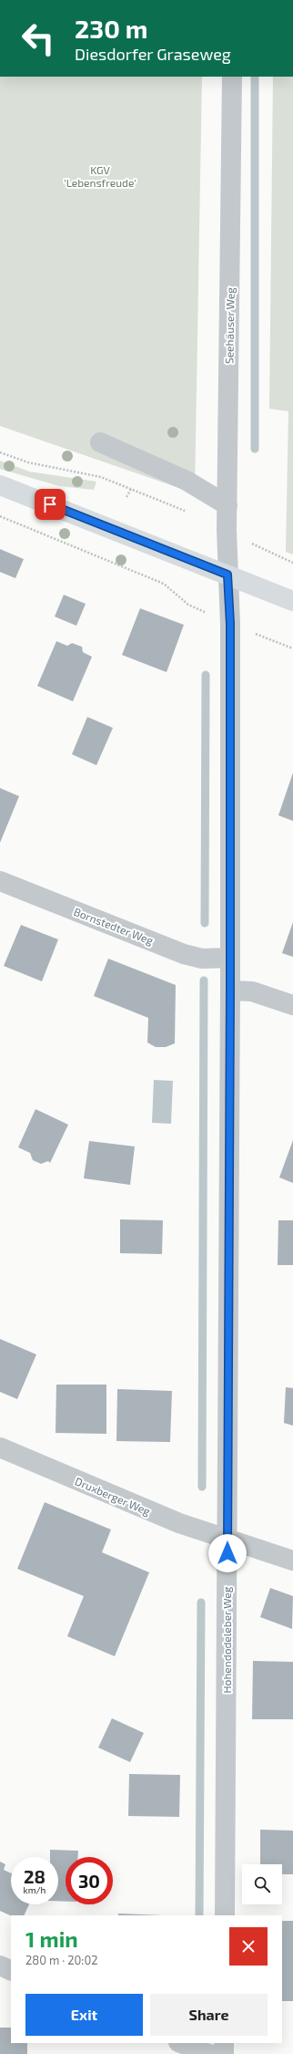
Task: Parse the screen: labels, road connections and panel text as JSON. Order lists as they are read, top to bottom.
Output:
{
  "streets": {
    "street": [
      "Seehäuser Weg",
      "Bornstedter Weg",
      "Druxberger Weg",
      "Hohendodeleber Weg"
    ]
  },
  "crossings": [
    ["Seehäuser Weg", "Hohendodeleber Weg"],
    ["Bornstedter Weg", "Hohendodeleber Weg"],
    ["Druxberger Weg", "Hohendodeleber Weg"]
  ],
  "parks": ["KGV 'Lebensfreude'"],
  "page": {
    "turn": ["230 m", "Diesdorfer Graseweg"],
    "speed": "28 km/h",
    "limit": "30",
    "heading": ["1 min", "280 m · 20:02"],
    "buttons": ["Exit", "Share"]
  }
}
